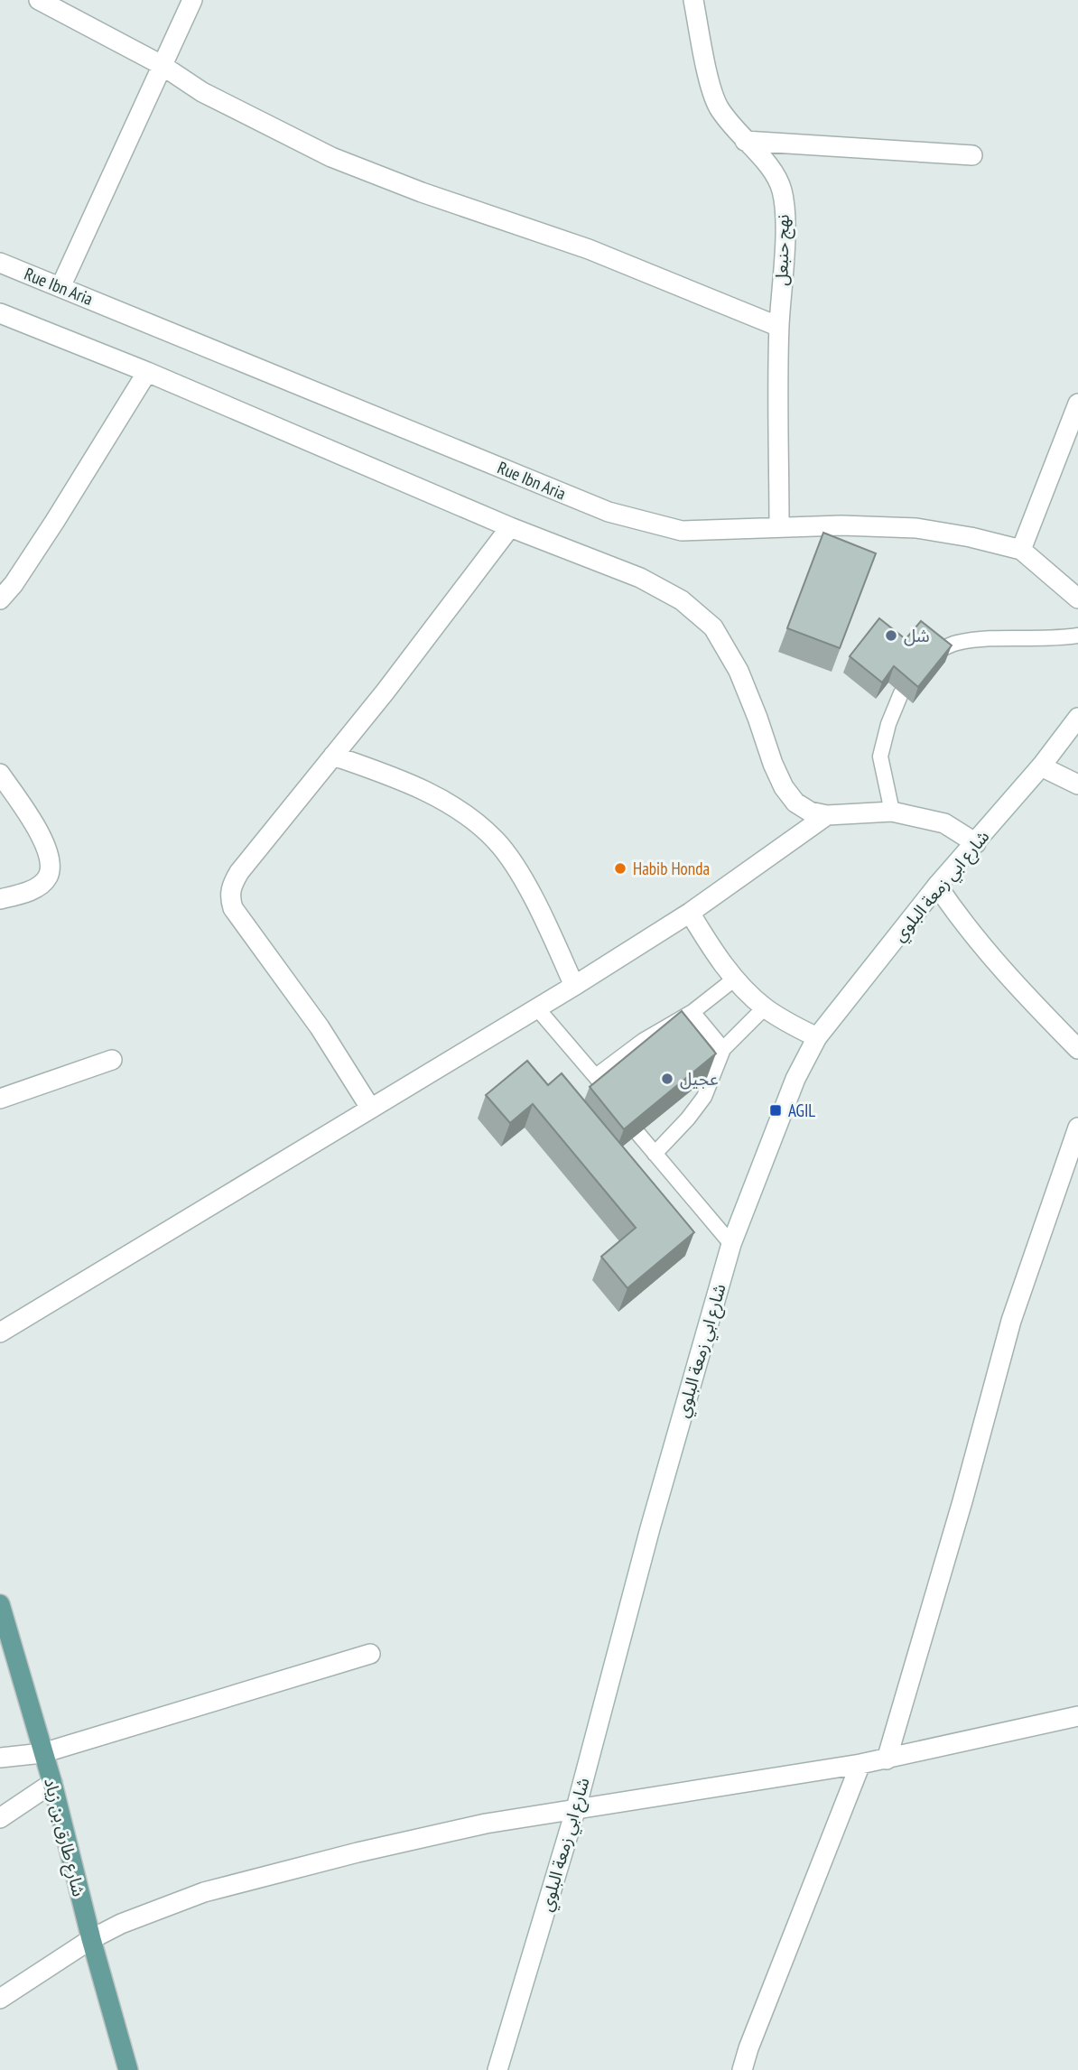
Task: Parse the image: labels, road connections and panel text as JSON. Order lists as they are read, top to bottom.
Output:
{
  "streets": {
    "main road": ["شارع طارق بن زياد"],
    "street": ["نهج حنبعل", "Rue Ibn Aria", "شارع ابي زمعة البلوي"]
  },
  "crossings": [
    ["نهج حنبعل", "Rue Ibn Aria"]
  ],
  "places": {
    "other": ["شل", "Habib Honda", "عجيل"],
    "transit": ["AGIL"]
  }
}
